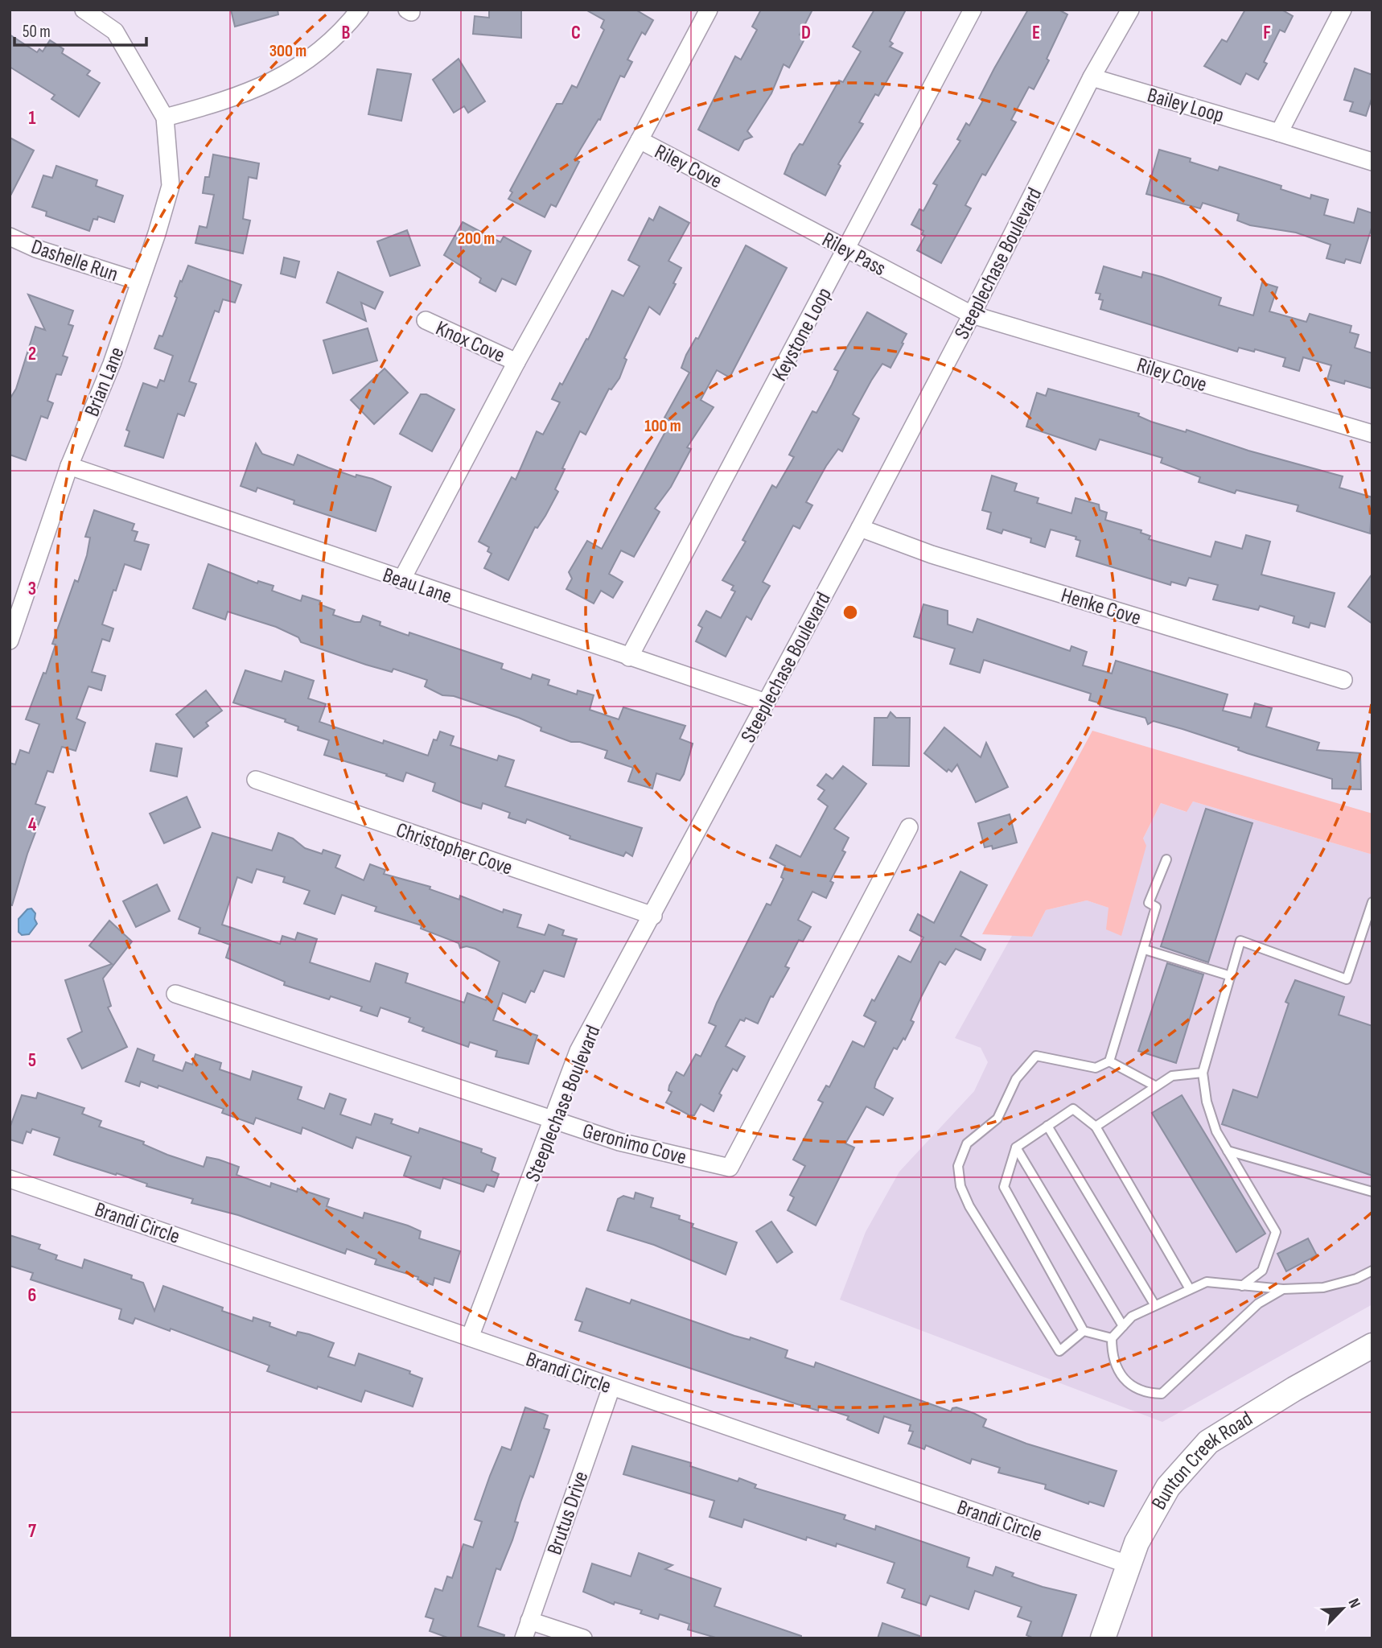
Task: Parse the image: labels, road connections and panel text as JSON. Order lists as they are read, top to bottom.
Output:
{
  "streets": {
    "street": [
      "Bailey Loop",
      "Riley Cove",
      "Riley Pass",
      "Dashelle Run",
      "Steeplechase Boulevard",
      "Keystone Loop",
      "Knox Cove",
      "Brian Lane",
      "Beau Lane",
      "Henke Cove",
      "Christopher Cove",
      "Geronimo Cove",
      "Brandi Circle",
      "Bunton Creek Road",
      "Brutus Drive"
    ]
  },
  "crossings": [
    ["Bailey Loop", "Steeplechase Boulevard"],
    ["Riley Cove", "Riley Pass"],
    ["Riley Cove", "Steeplechase Boulevard"],
    ["Riley Pass", "Steeplechase Boulevard"],
    ["Riley Pass", "Keystone Loop"],
    ["Dashelle Run", "Brian Lane"],
    ["Steeplechase Boulevard", "Beau Lane"],
    ["Steeplechase Boulevard", "Henke Cove"],
    ["Steeplechase Boulevard", "Christopher Cove"],
    ["Steeplechase Boulevard", "Geronimo Cove"],
    ["Steeplechase Boulevard", "Brandi Circle"],
    ["Keystone Loop", "Beau Lane"],
    ["Brian Lane", "Beau Lane"],
    ["Brandi Circle", "Bunton Creek Road"],
    ["Brandi Circle", "Brutus Drive"]
  ],
  "scale_bar": "50 m",
  "north": "top right",
  "grid": {
    "columns": [
      "B",
      "C",
      "D",
      "E",
      "F"
    ],
    "rows": [
      "1",
      "2",
      "3",
      "4",
      "5",
      "6",
      "7"
    ]
  },
  "rings": ["300 m", "200 m", "100 m"]
}
